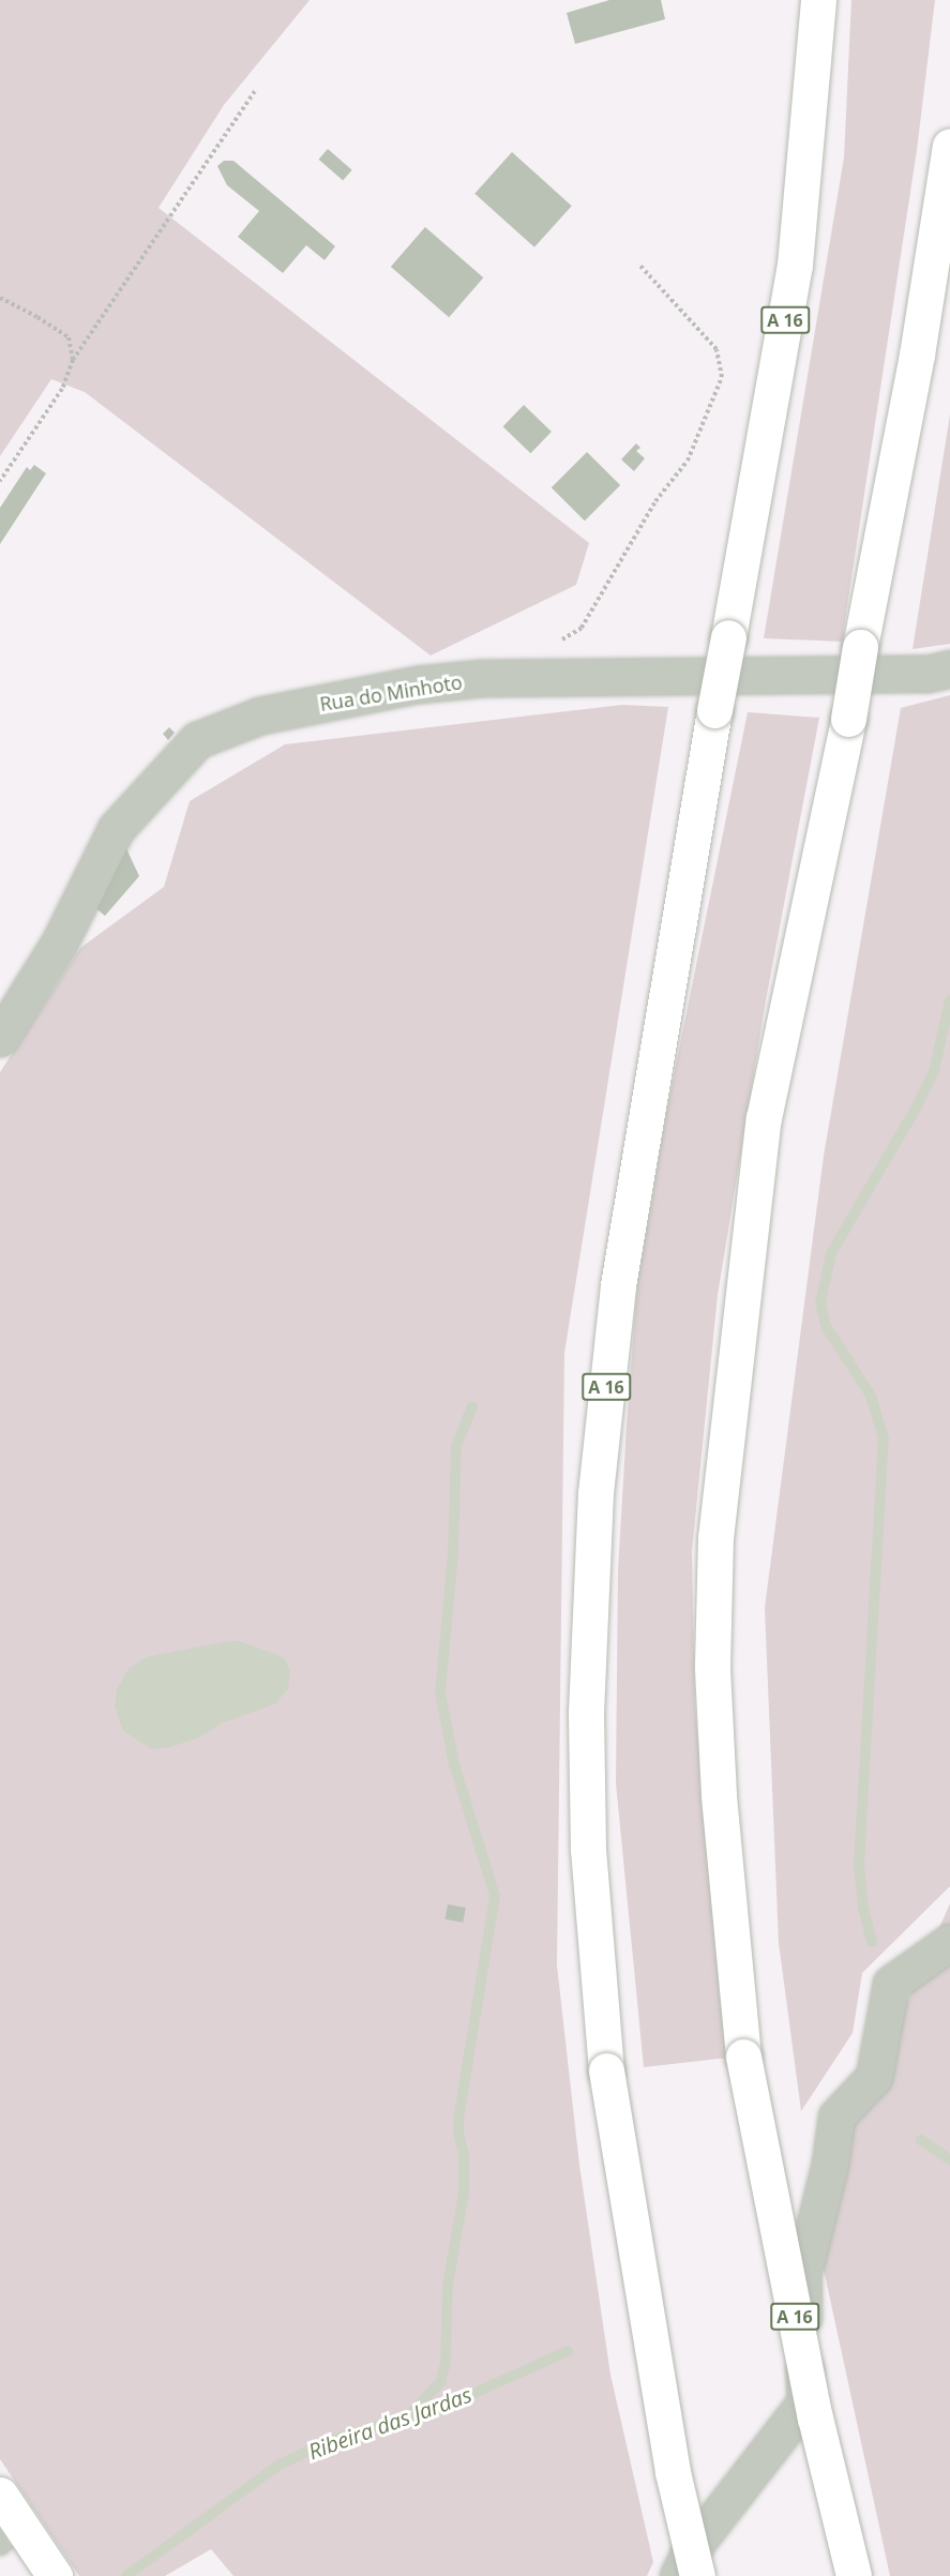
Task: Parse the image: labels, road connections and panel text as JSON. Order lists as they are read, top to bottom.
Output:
{
  "streets": {
    "main road": ["A 16"],
    "street": ["Rua do Minhoto"]
  },
  "water": ["Ribeira das Jardas"]
}
